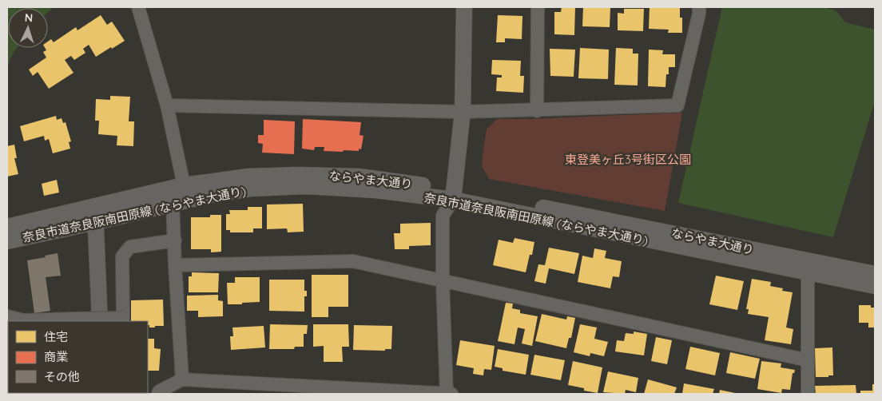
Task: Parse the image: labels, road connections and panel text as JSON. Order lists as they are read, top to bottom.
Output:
{
  "streets": {
    "street": ["ならやま大通り", "奈良市道奈良阪南田原線 (ならやま大通り)"]
  },
  "crossings": [
    ["ならやま大通り", "奈良市道奈良阪南田原線 (ならやま大通り)"]
  ],
  "parks": ["東登美ヶ丘3号街区公園"],
  "legend": ["住宅", "商業", "その他"],
  "north": "top"
}
